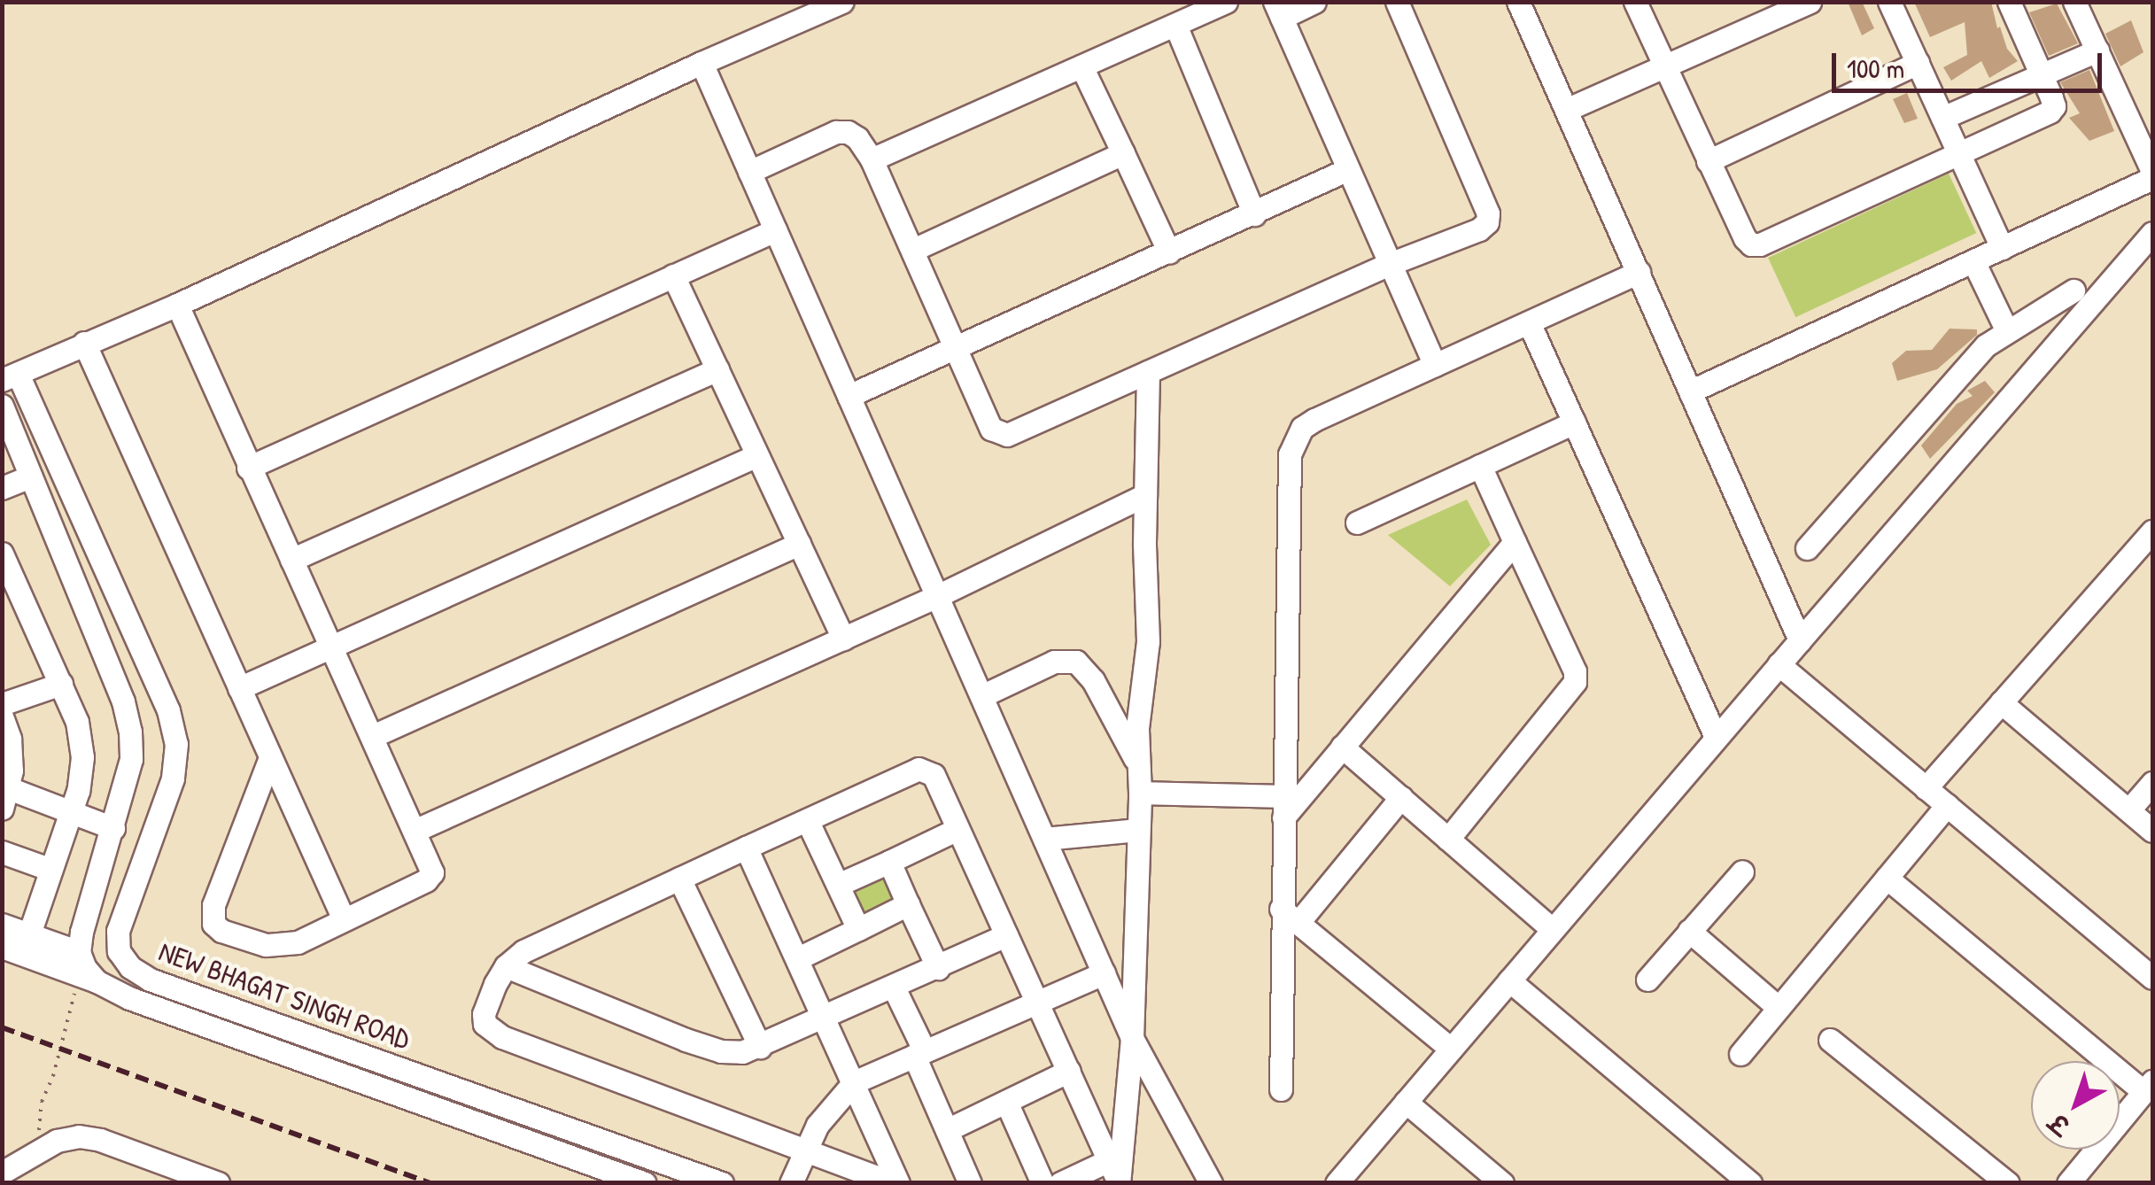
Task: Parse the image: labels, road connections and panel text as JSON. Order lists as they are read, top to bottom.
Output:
{
  "streets": {
    "street": ["NEW BHAGAT SINGH ROAD"]
  },
  "scale_bar": "100 m",
  "north": "bottom left"
}
